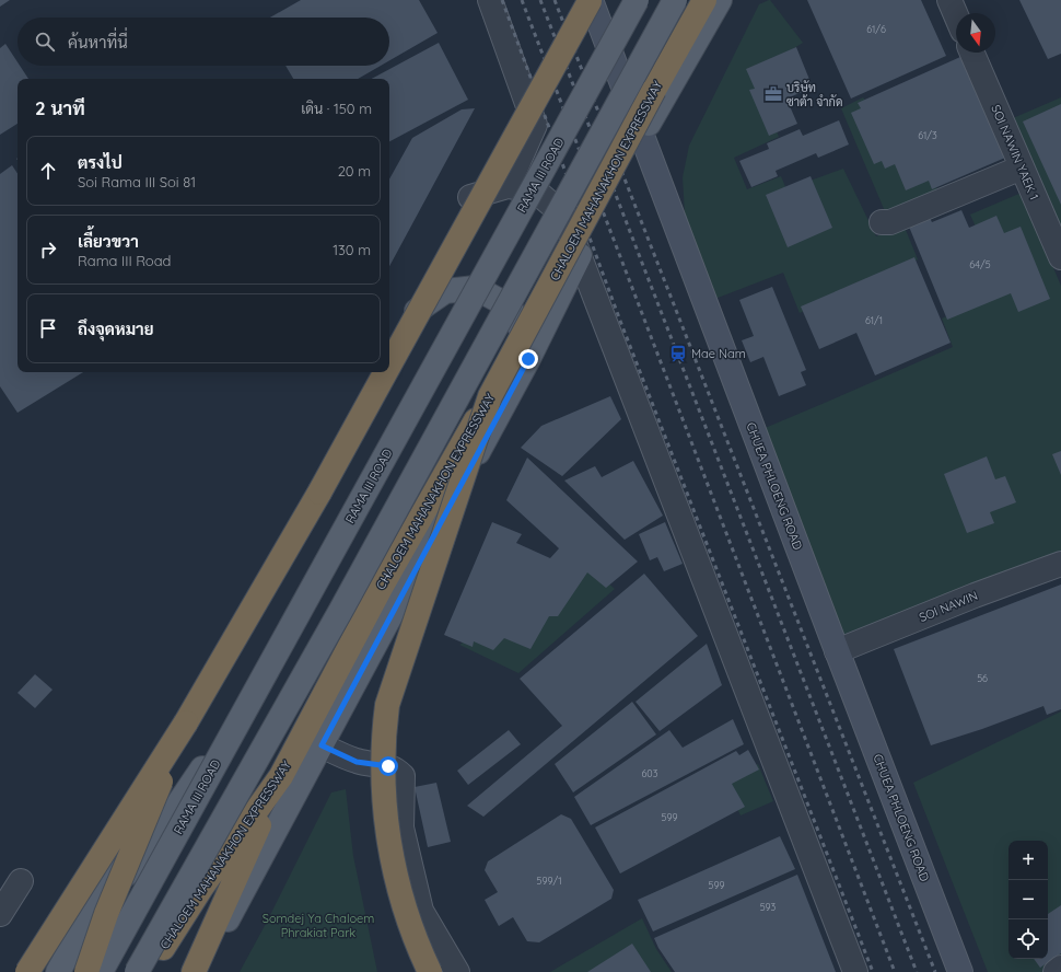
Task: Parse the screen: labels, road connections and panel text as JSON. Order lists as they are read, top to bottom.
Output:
{
  "streets": {
    "highway": ["CHALOEM MAHANAKHON EXPRESSWAY"],
    "main road": ["RAMA III ROAD"],
    "street": ["SOI NAWIN YAEK 1", "CHUEA PHLOENG ROAD", "SOI NAWIN"]
  },
  "crossings": [
    ["CHUEA PHLOENG ROAD", "SOI NAWIN"]
  ],
  "parks": ["Somdej Ya Chaloem Phrakiat Park"],
  "places": {
    "office": ["บริษัท ซาต้า จำกัด"],
    "station": ["Mae Nam"]
  },
  "house_numbers": [
    "61/6",
    "61/3",
    "64/5",
    "61/1",
    "56",
    "603",
    "599",
    "599/1",
    "599",
    "593"
  ],
  "north": "bottom",
  "page": {
    "search": "ค้นหาที่นี่",
    "heading": ["2 นาที", "เดิน · 150 m"],
    "list": [
      ["ตรงไป", "Soi Rama III Soi 81", "20 m"],
      ["เลี้ยวขวา", "Rama III Road", "130 m"],
      "ถึงจุดหมาย"
    ],
    "map_buttons": ["+", "−"]
  }
}
